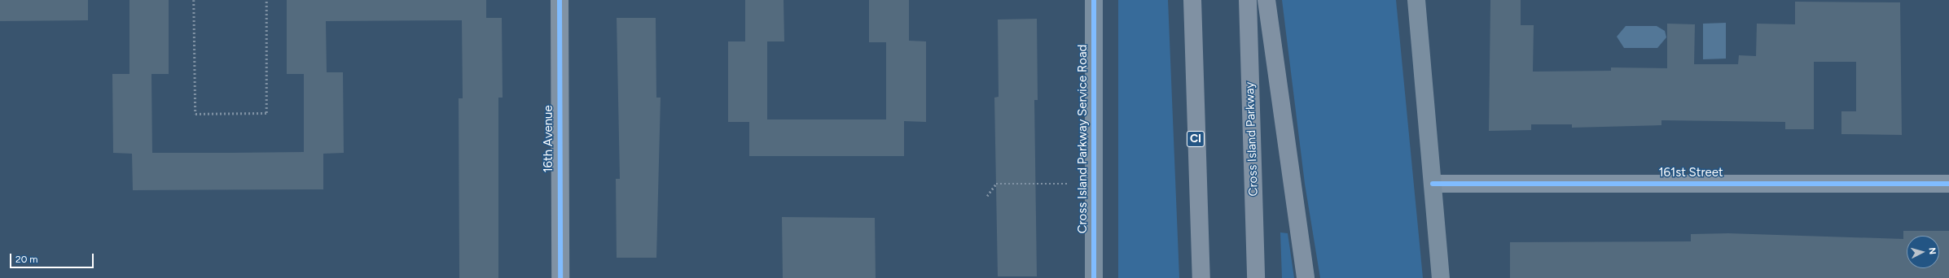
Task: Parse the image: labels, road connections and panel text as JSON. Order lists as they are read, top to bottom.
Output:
{
  "streets": {
    "highway": ["CI", "Cross Island Parkway"],
    "street": ["16th Avenue", "Cross Island Parkway Service Road", "161st Street"]
  },
  "scale_bar": "20 m",
  "north": "right"
}
